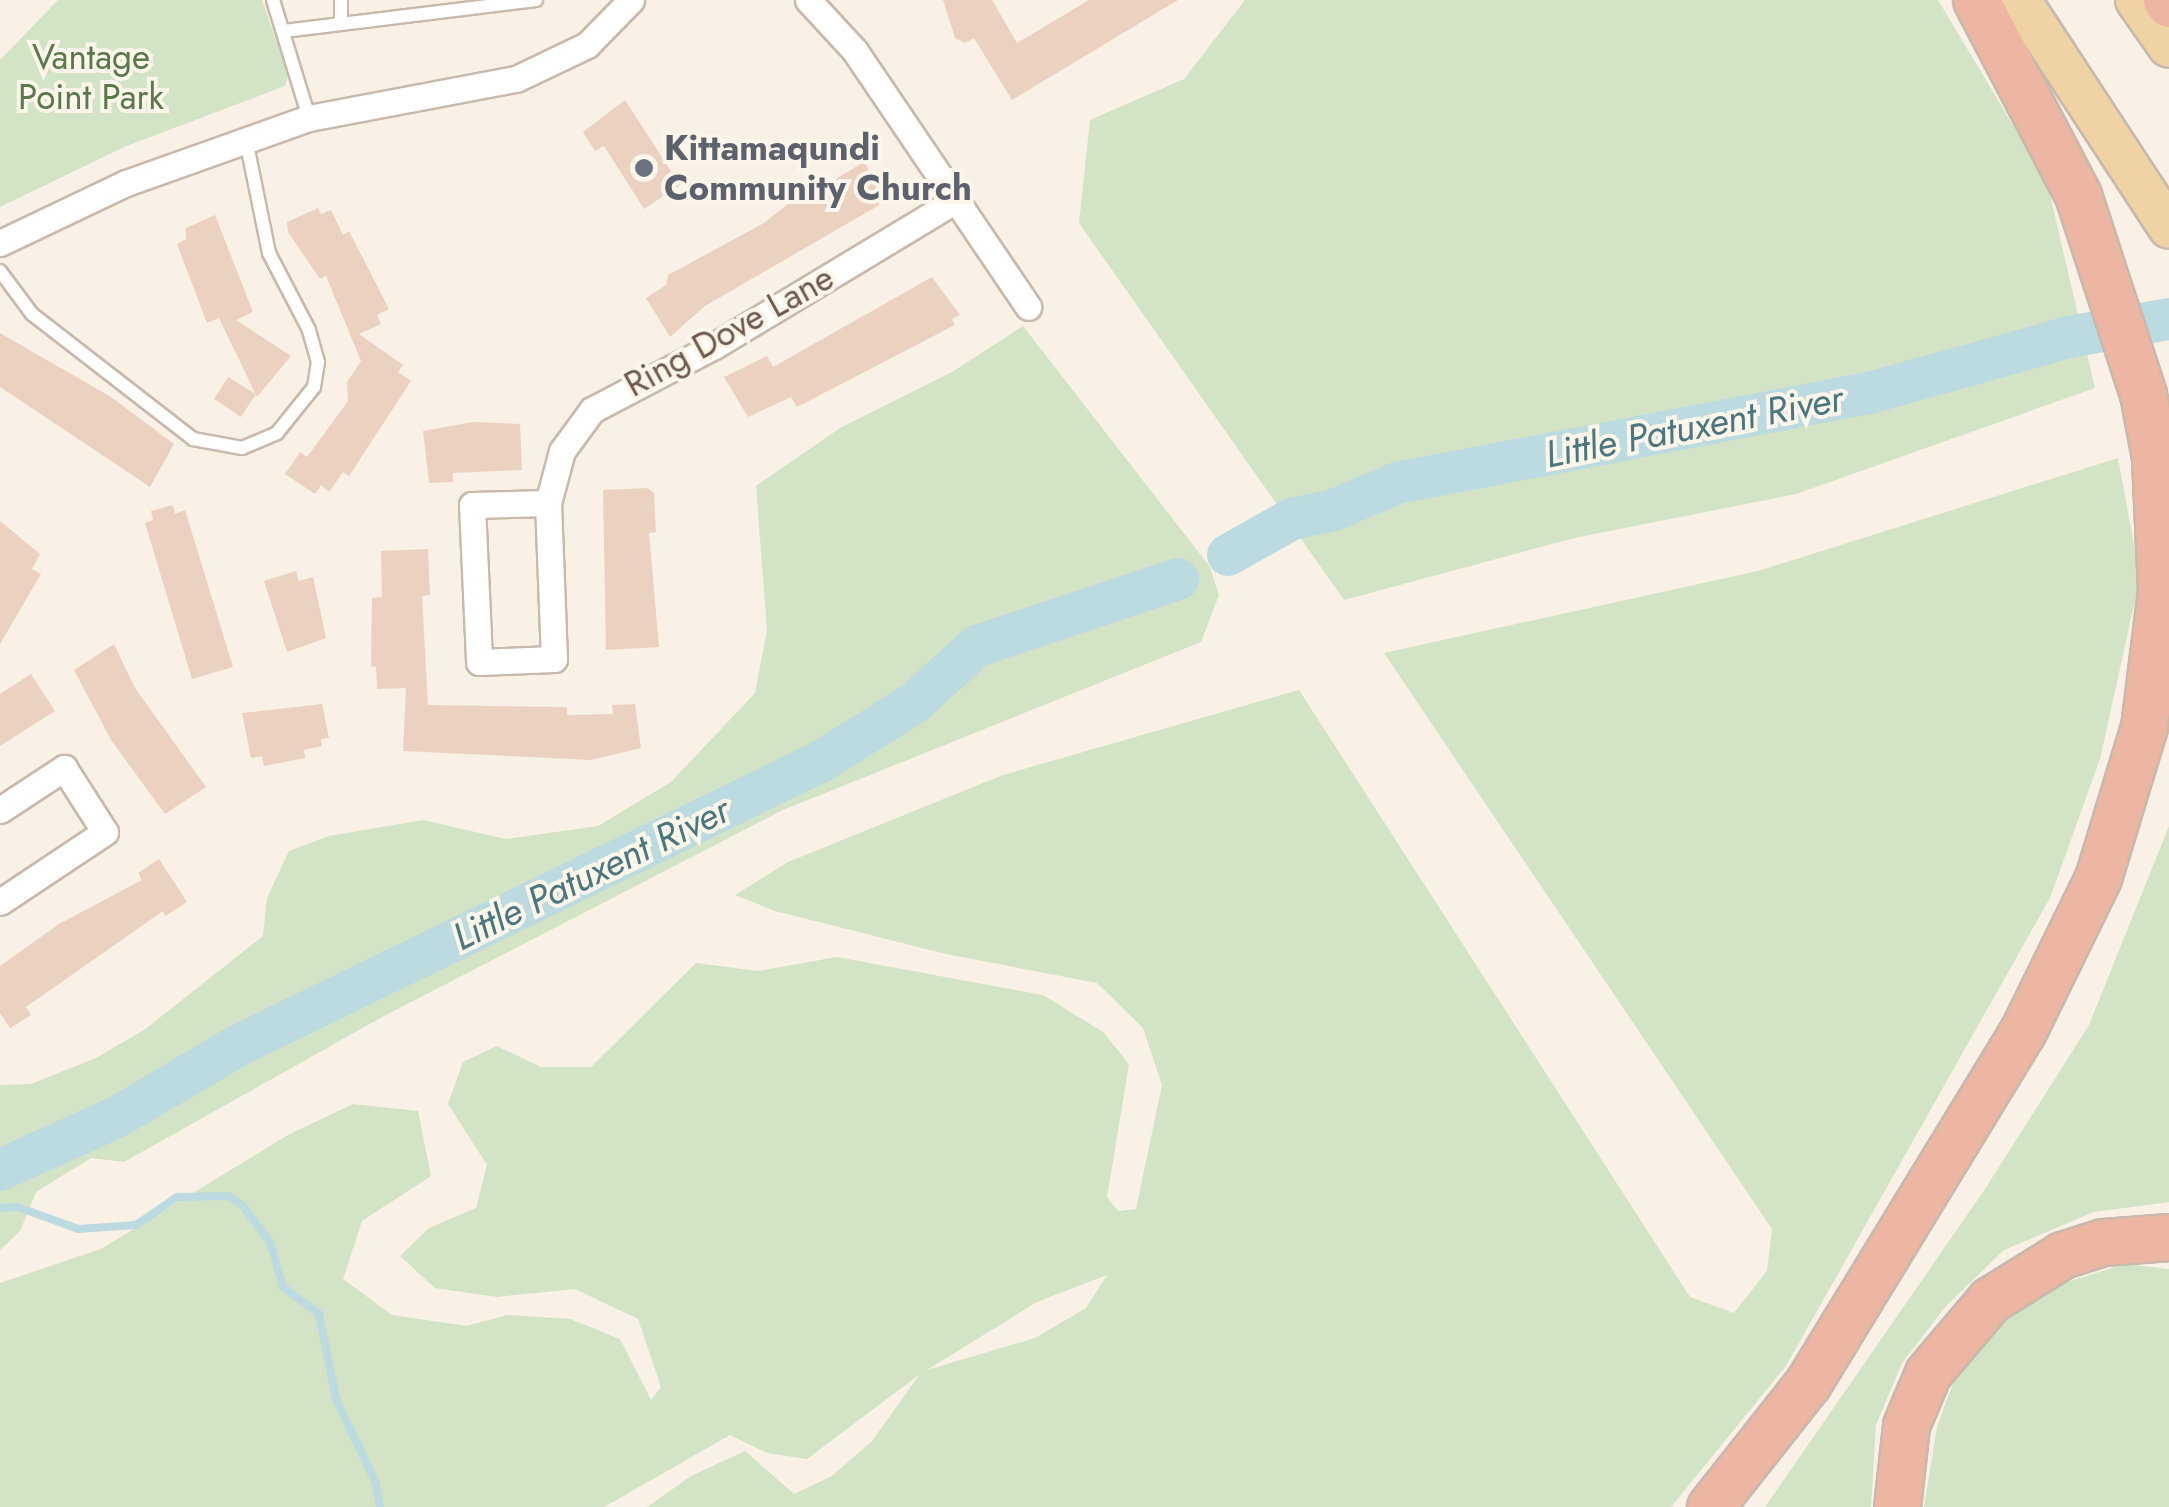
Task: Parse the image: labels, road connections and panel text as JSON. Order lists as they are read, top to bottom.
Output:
{
  "streets": {
    "street": ["Ring Dove Lane"]
  },
  "water": ["Little Patuxent River"],
  "parks": ["Vantage Point Park"],
  "places": ["Kittamaqundi Community Church"]
}
